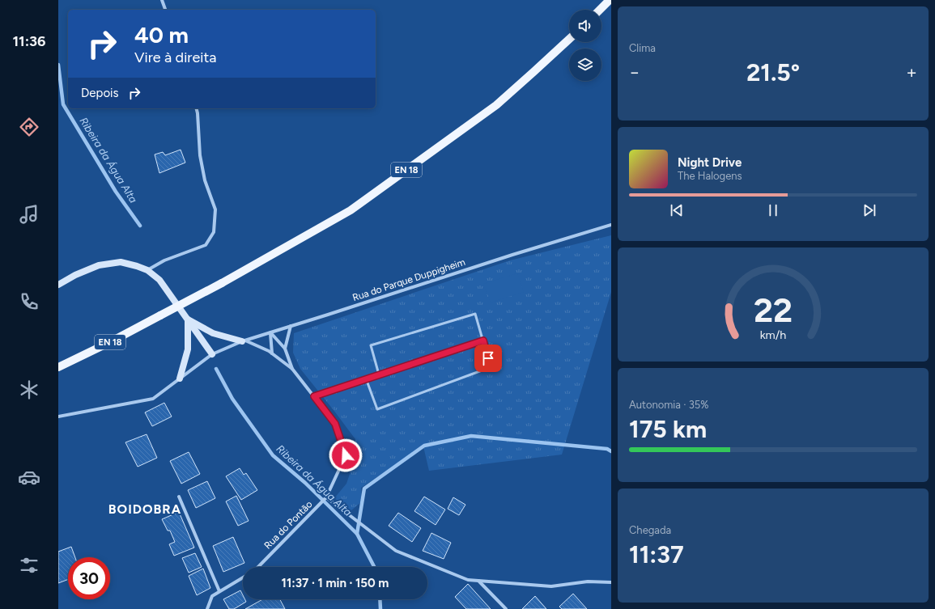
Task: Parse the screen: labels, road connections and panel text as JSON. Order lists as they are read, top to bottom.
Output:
{
  "streets": {
    "main road": ["EN 18"],
    "street": ["Rua do Parque Duppigheim", "Rua do Pontão"]
  },
  "districts": ["BOIDOBRA"],
  "water": ["Ribeira da Água Alta"],
  "page": {
    "tabs": "11:36",
    "tile": [
      "Clima",
      ["Autonomia · 35%", "175 km"],
      ["Chegada", "11:37"]
    ],
    "turn": ["40 m", "Vire à direita"],
    "heat": ["−", "21.5°", "+"],
    "then": "Depois",
    "song": ["Night Drive", "The Halogens"],
    "limit": "30",
    "trip": "11:37 · 1 min · 150 m",
    "gauge": ["22", "km/h"]
  }
}
